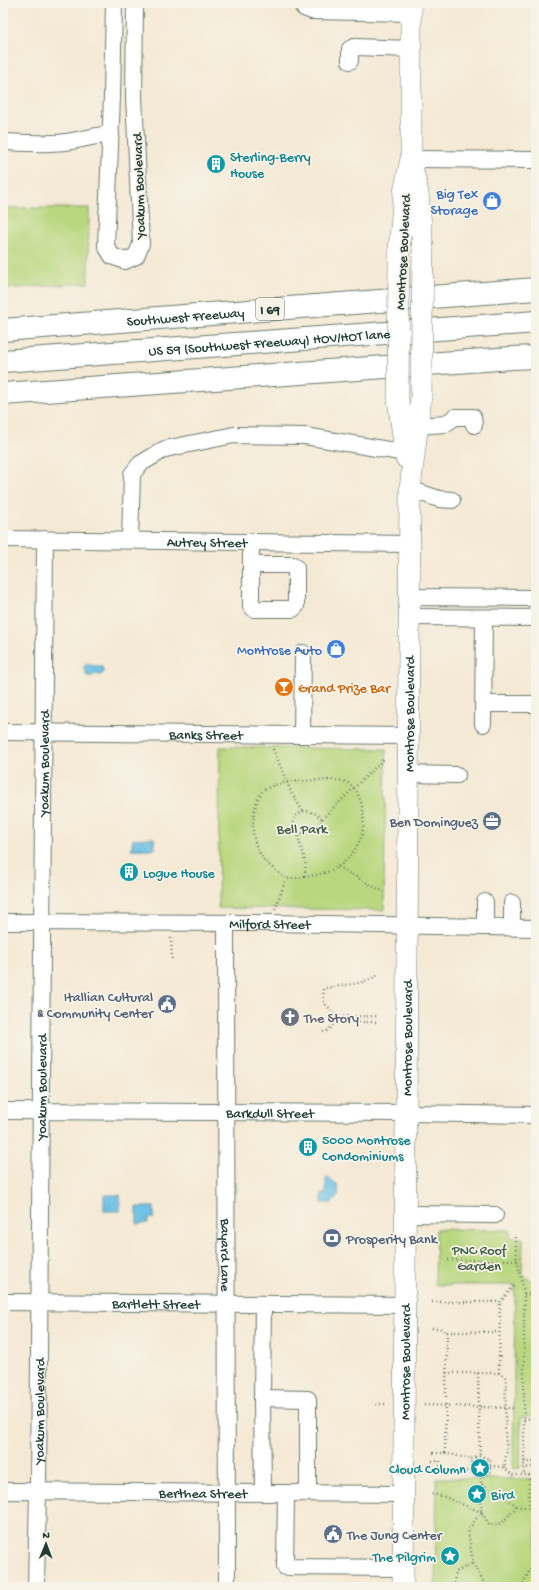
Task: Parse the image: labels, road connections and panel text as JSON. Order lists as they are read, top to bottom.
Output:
{
  "streets": {
    "highway": ["I 69", "Southwest Freeway", "US 59 (Southwest Freeway) HOV/HOT lane"],
    "main road": ["Montrose Boulevard"],
    "street": [
      "Yoakum Boulevard",
      "Autrey Street",
      "Banks Street",
      "Milford Street",
      "Barkdull Street",
      "Bayard Lane",
      "Bartlett Street",
      "Berthea Street"
    ]
  },
  "crossings": [
    ["Yoakum Boulevard", "Autrey Street"],
    ["Yoakum Boulevard", "Banks Street"],
    ["Yoakum Boulevard", "Milford Street"],
    ["Yoakum Boulevard", "Barkdull Street"],
    ["Yoakum Boulevard", "Bartlett Street"],
    ["Yoakum Boulevard", "Berthea Street"],
    ["Montrose Boulevard", "Autrey Street"],
    ["Montrose Boulevard", "Banks Street"],
    ["Montrose Boulevard", "Milford Street"],
    ["Montrose Boulevard", "Barkdull Street"],
    ["Montrose Boulevard", "Bartlett Street"],
    ["Montrose Boulevard", "Berthea Street"],
    ["Milford Street", "Bayard Lane"],
    ["Barkdull Street", "Bayard Lane"],
    ["Bayard Lane", "Bartlett Street"],
    ["Bayard Lane", "Berthea Street"]
  ],
  "parks": ["Bell Park", "PNC Roof Garden"],
  "places": {
    "building": ["Sterling-Berry House", "Logue House", "5000 Montrose Condominiums"],
    "shop": ["Big Tex Storage", "Montrose Auto"],
    "bar": ["Grand Prize Bar"],
    "office": ["Ben Dominguez"],
    "public building": ["Itallian Cultural & Community Center", "The Jung Center"],
    "church": ["The Story"],
    "bank": ["Prosperity Bank"],
    "place": ["Cloud Column", "Bird", "The Pilgrim"]
  },
  "north": "top"
}
